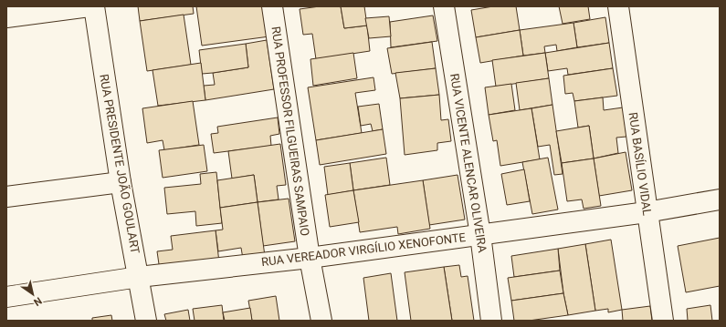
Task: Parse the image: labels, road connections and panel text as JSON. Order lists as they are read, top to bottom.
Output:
{
  "streets": {
    "street": [
      "RUA PROFESSOR FILGUEIRAS SAMPAIO",
      "RUA VICENTE ALENCAR OLIVEIRA",
      "RUA PRESIDENTE JOÃO GOULART",
      "RUA BASÍLIO VIDAL",
      "RUA VEREADOR VIRGÍLIO XENOFONTE"
    ]
  },
  "crossings": [
    ["RUA PROFESSOR FILGUEIRAS SAMPAIO", "RUA VEREADOR VIRGÍLIO XENOFONTE"],
    ["RUA VICENTE ALENCAR OLIVEIRA", "RUA VEREADOR VIRGÍLIO XENOFONTE"],
    ["RUA PRESIDENTE JOÃO GOULART", "RUA VEREADOR VIRGÍLIO XENOFONTE"],
    ["RUA BASÍLIO VIDAL", "RUA VEREADOR VIRGÍLIO XENOFONTE"]
  ],
  "north": "bottom right"
}
